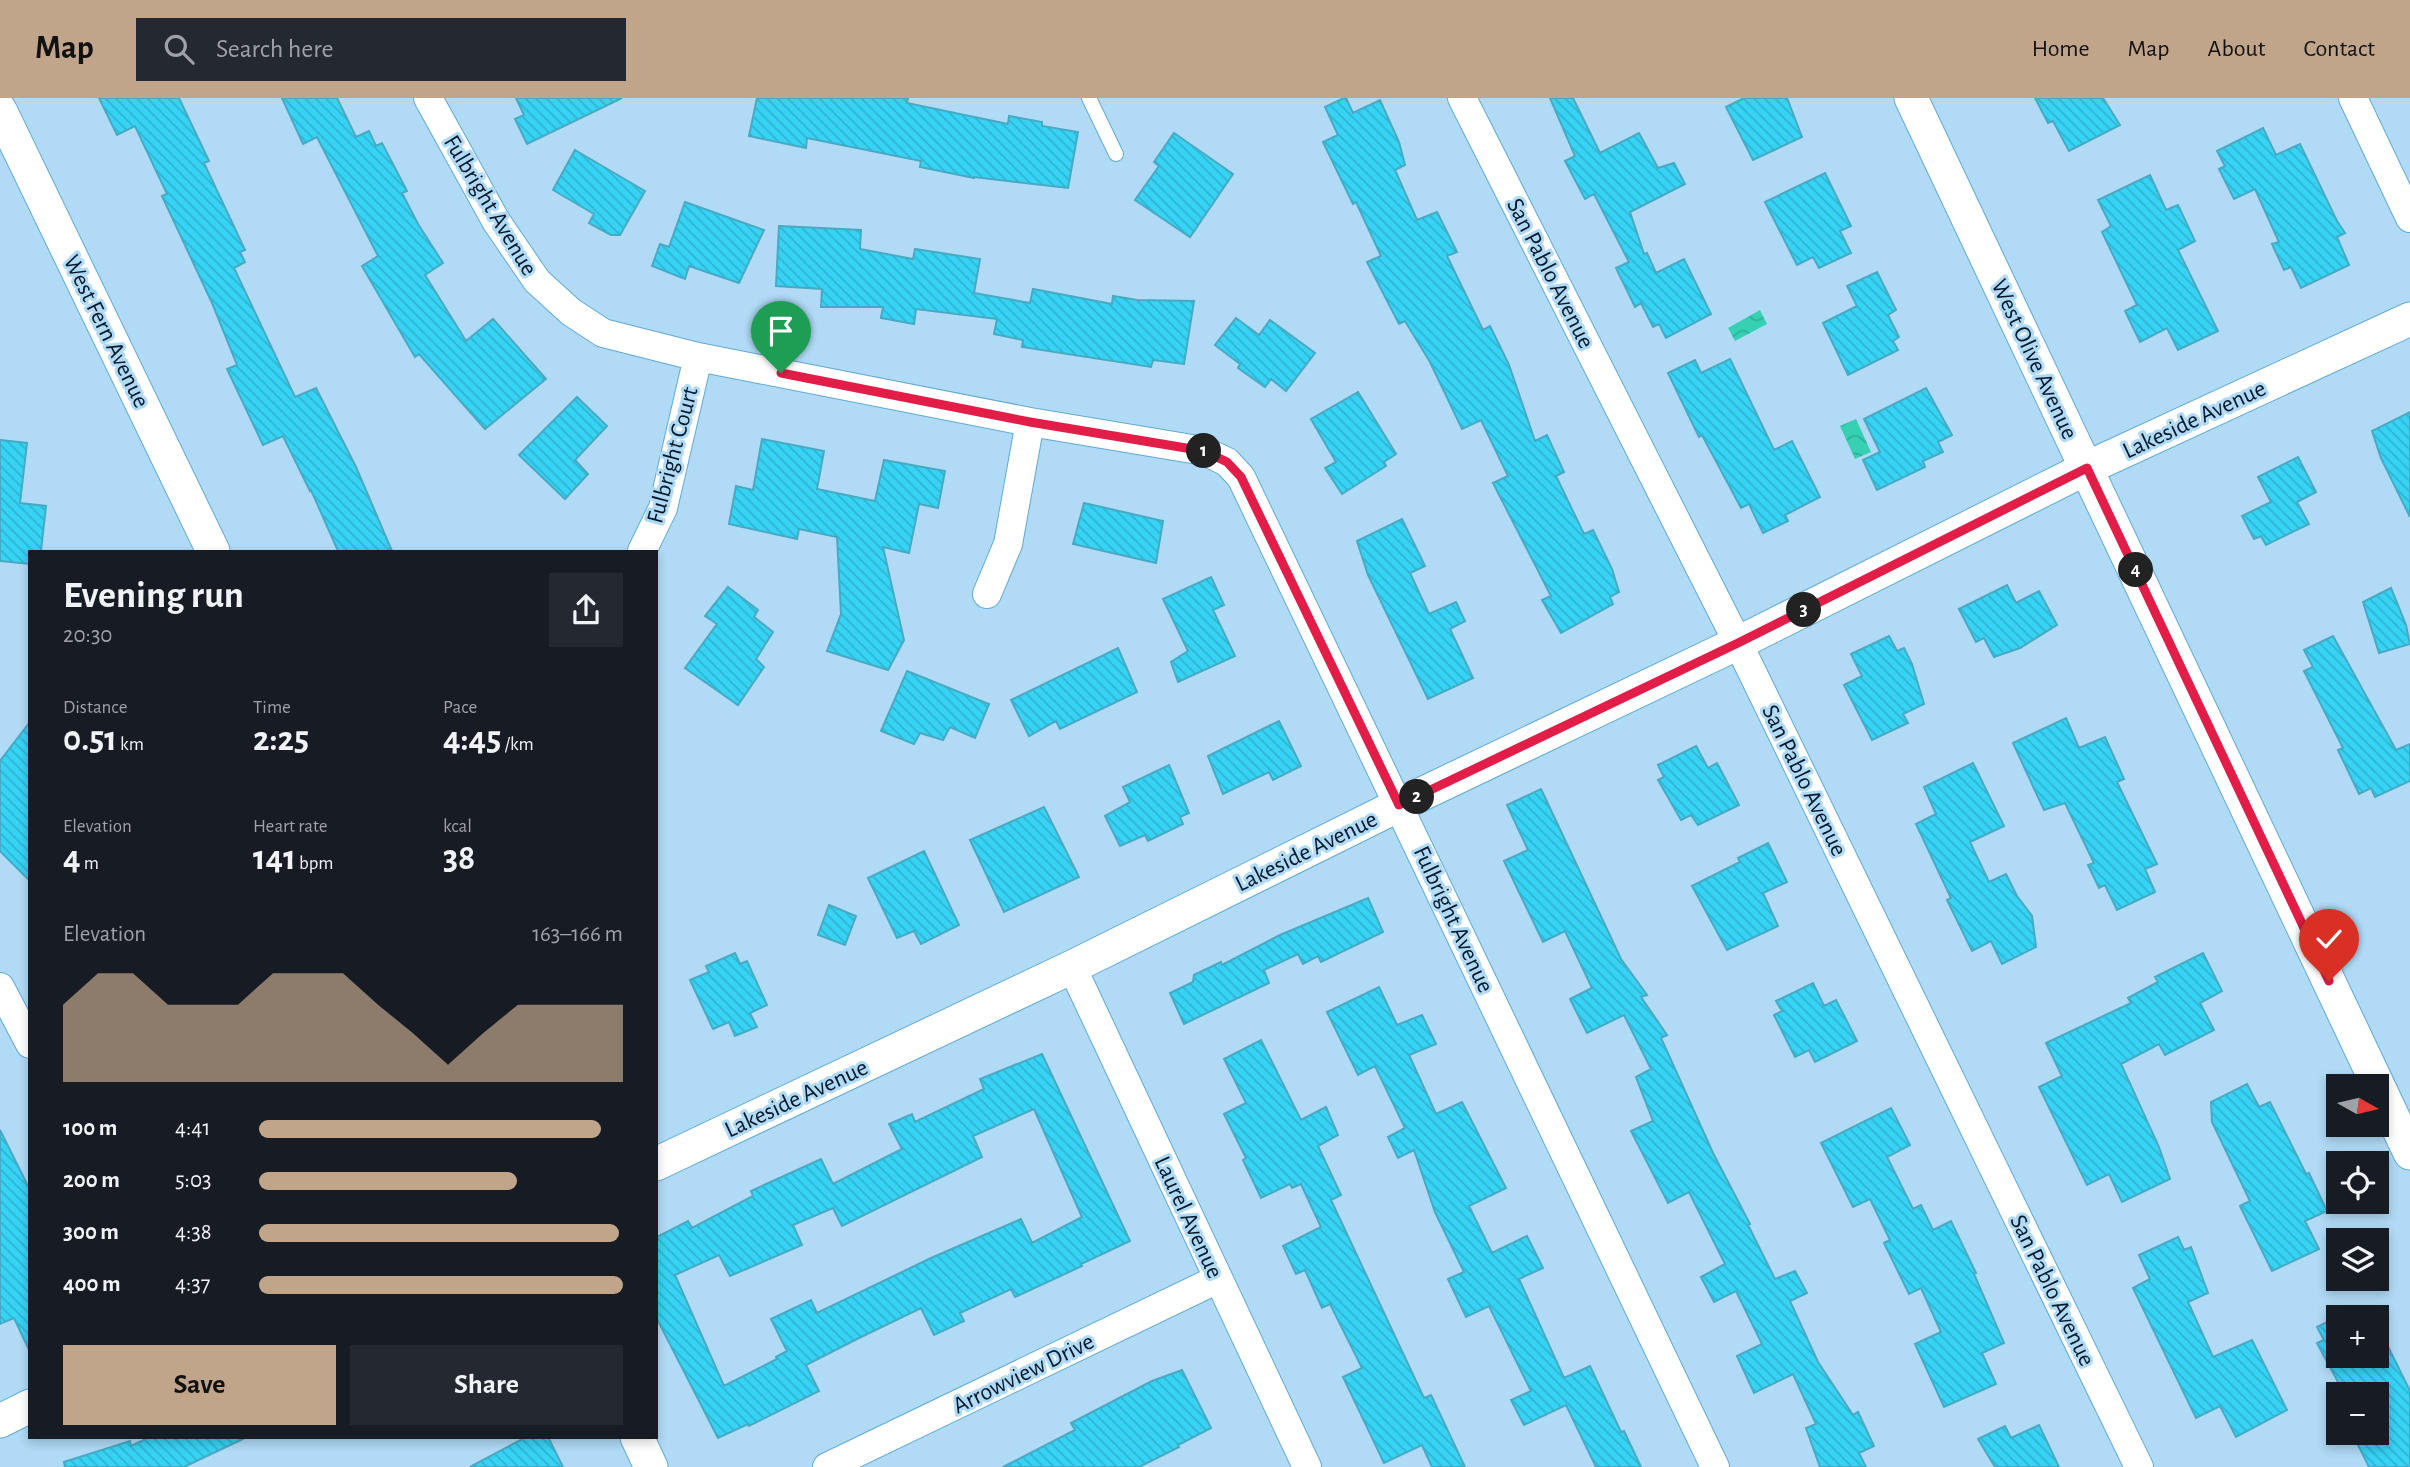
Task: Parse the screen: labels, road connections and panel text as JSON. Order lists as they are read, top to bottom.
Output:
{
  "streets": {
    "street": [
      "Fulbright Avenue",
      "San Pablo Avenue",
      "West Fern Avenue",
      "West Olive Avenue",
      "Lakeside Avenue",
      "Fulbright Court",
      "Laurel Avenue",
      "Arrowview Drive"
    ]
  },
  "crossings": [
    ["Fulbright Avenue", "Lakeside Avenue"],
    ["Fulbright Avenue", "Fulbright Court"],
    ["San Pablo Avenue", "Lakeside Avenue"],
    ["West Olive Avenue", "Lakeside Avenue"],
    ["Lakeside Avenue", "Laurel Avenue"],
    ["Laurel Avenue", "Arrowview Drive"]
  ],
  "north": "right",
  "page": {
    "header": "Map",
    "search": "Search here",
    "nav": [
      "Home",
      "Map",
      "About",
      "Contact"
    ],
    "pins": [
      "1",
      "4",
      "3",
      "2"
    ],
    "heading": ["Evening run", "20:30"],
    "stats": [
      ["Distance", "0.51 km"],
      ["Time", "2:25"],
      ["Pace", "4:45 /km"],
      ["Elevation", "4 m"],
      ["Heart rate", "141 bpm"],
      ["kcal", "38"]
    ],
    "chart": ["Elevation", "163–166 m"],
    "map_buttons": ["+", "−"],
    "list": [
      {
        "name": "100 m",
        "note": "4:41"
      },
      {
        "name": "200 m",
        "note": "5:03"
      },
      {
        "name": "300 m",
        "note": "4:38"
      },
      {
        "name": "400 m",
        "note": "4:37"
      }
    ],
    "buttons": ["Save", "Share"]
  }
}
